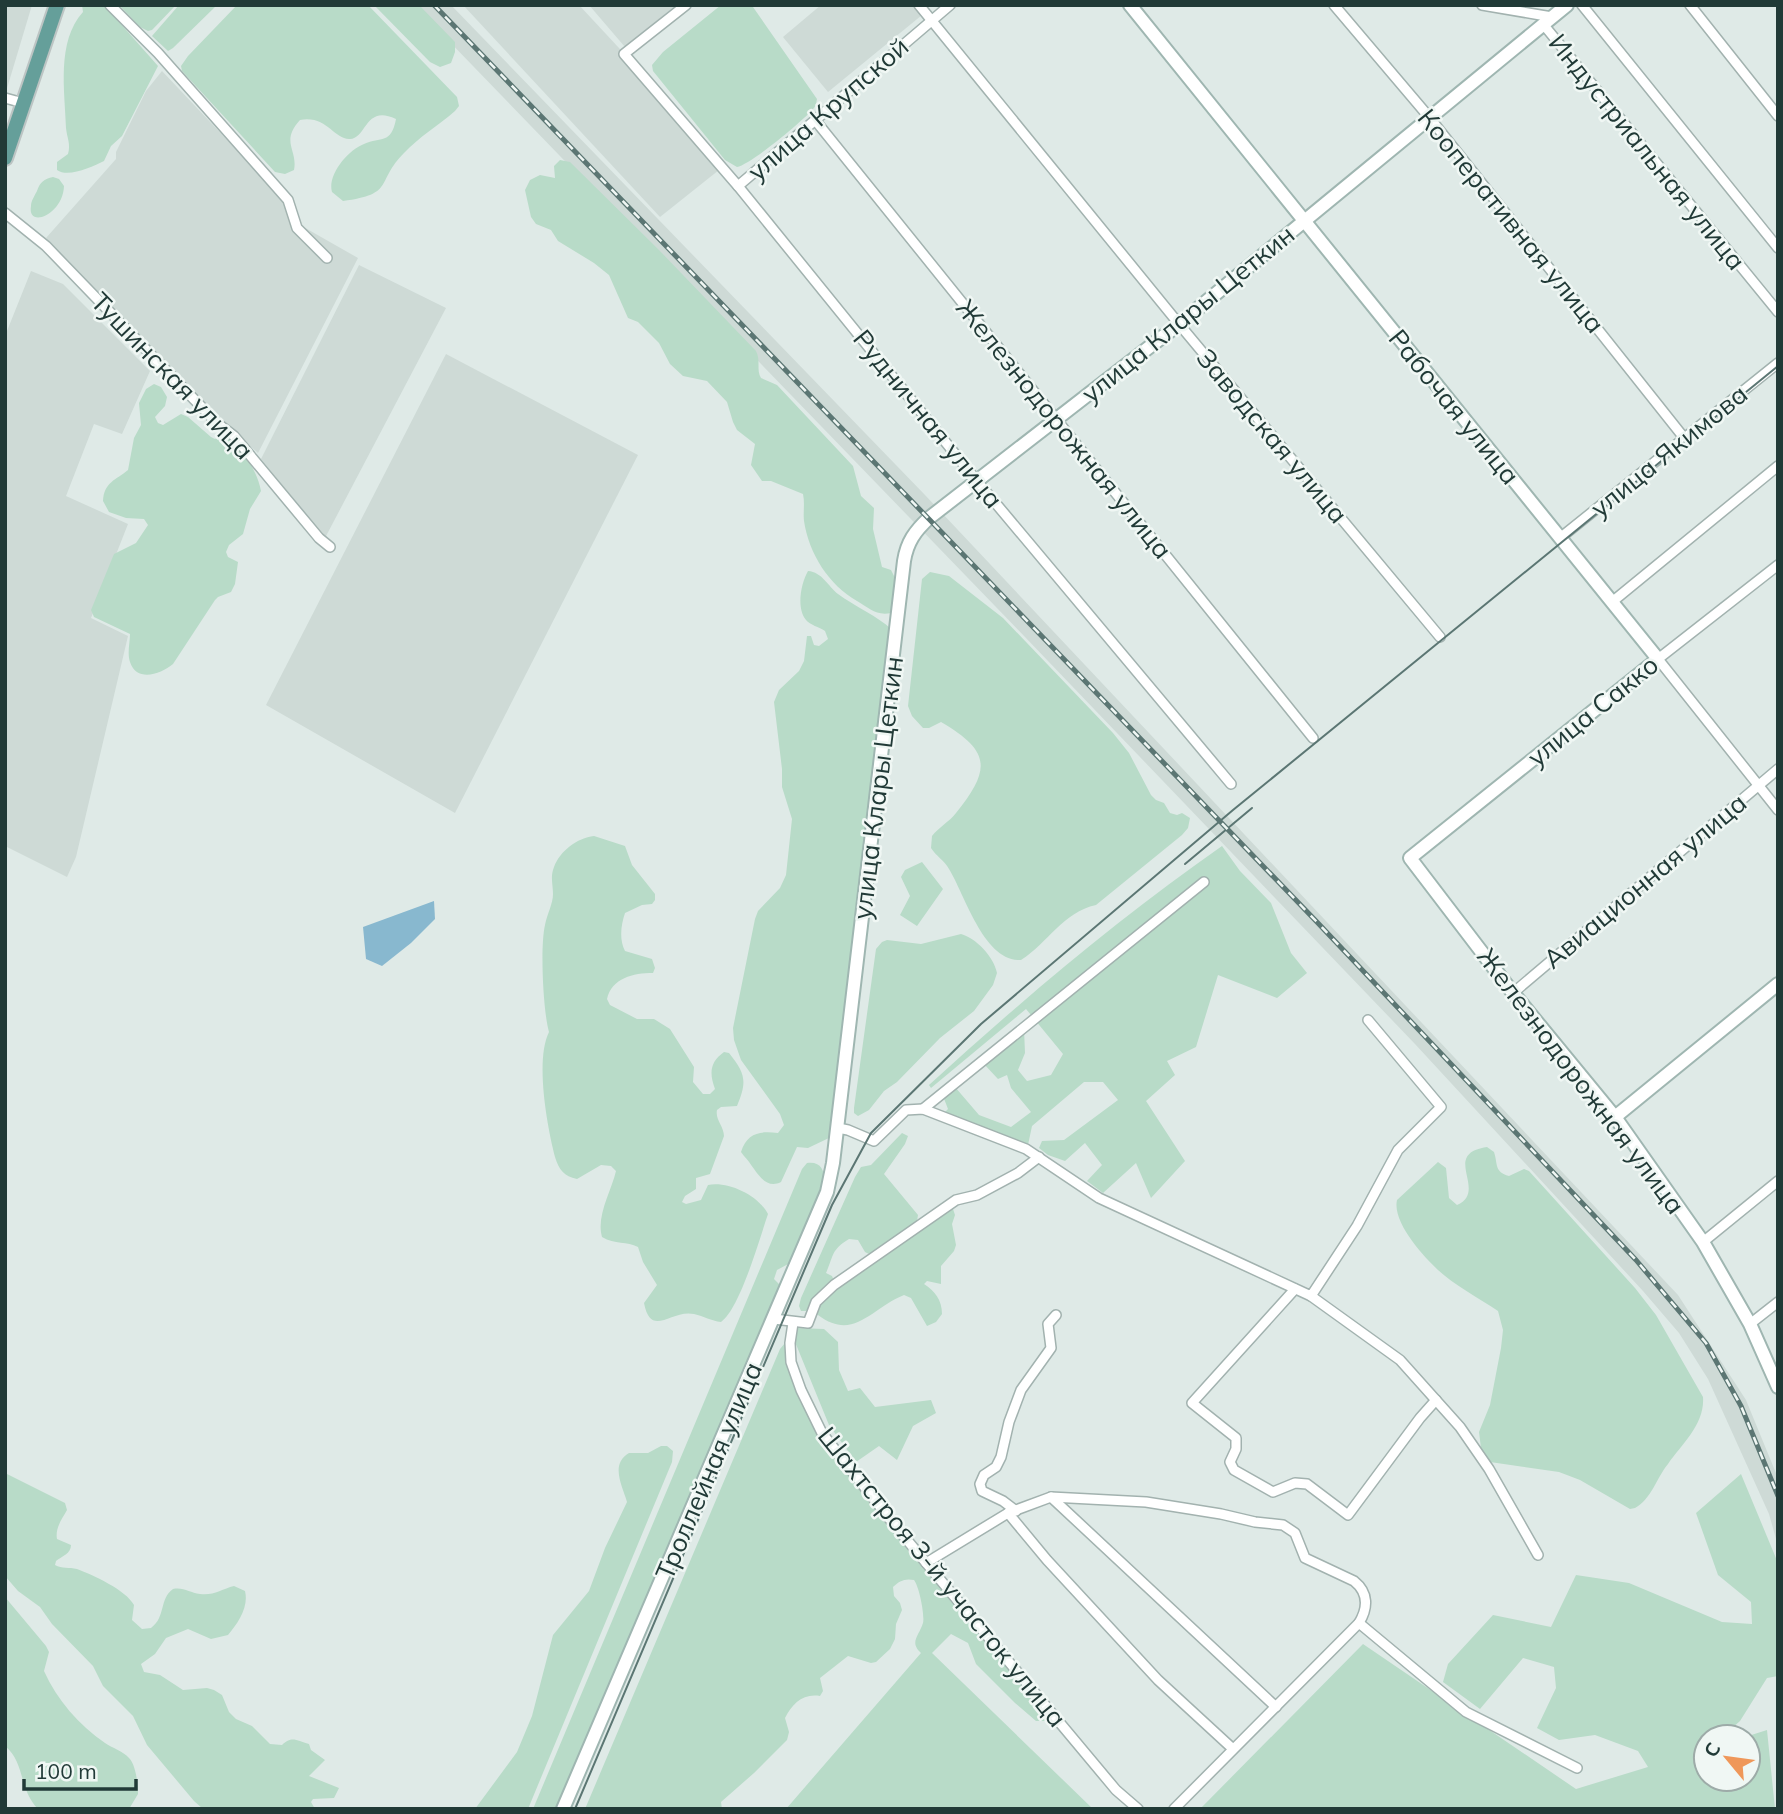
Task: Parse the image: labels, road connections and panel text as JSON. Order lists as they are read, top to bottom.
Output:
{
  "streets": {
    "street": [
      "улица Крупской",
      "Индустриальная улица",
      "Кооперативная улица",
      "улица Клары Цеткин",
      "Тушинская улица",
      "Рабочая улица",
      "Рудничная улица",
      "Железнодорожная улица",
      "Заводская улица",
      "улица Якимова",
      "улица Сакко",
      "Авиационная улица",
      "Троллейная улица",
      "Шахтстроя 3-й участок улица"
    ]
  },
  "crossings": [
    ["улица Крупской", "Рудничная улица"],
    ["улица Крупской", "Железнодорожная улица"],
    ["улица Крупской", "Заводская улица"],
    ["Индустриальная улица", "улица Клары Цеткин"],
    ["Кооперативная улица", "улица Клары Цеткин"],
    ["Кооперативная улица", "улица Якимова"],
    ["улица Клары Цеткин", "Рабочая улица"],
    ["улица Клары Цеткин", "Рудничная улица"],
    ["улица Клары Цеткин", "Железнодорожная улица"],
    ["улица Клары Цеткин", "Заводская улица"],
    ["улица Клары Цеткин", "Троллейная улица"],
    ["Рабочая улица", "улица Якимова"],
    ["Рабочая улица", "улица Сакко"],
    ["Рабочая улица", "Авиационная улица"],
    ["Железнодорожная улица", "улица Сакко"],
    ["Железнодорожная улица", "Авиационная улица"]
  ],
  "scale_bar": "100 m",
  "north": "top left"
}
